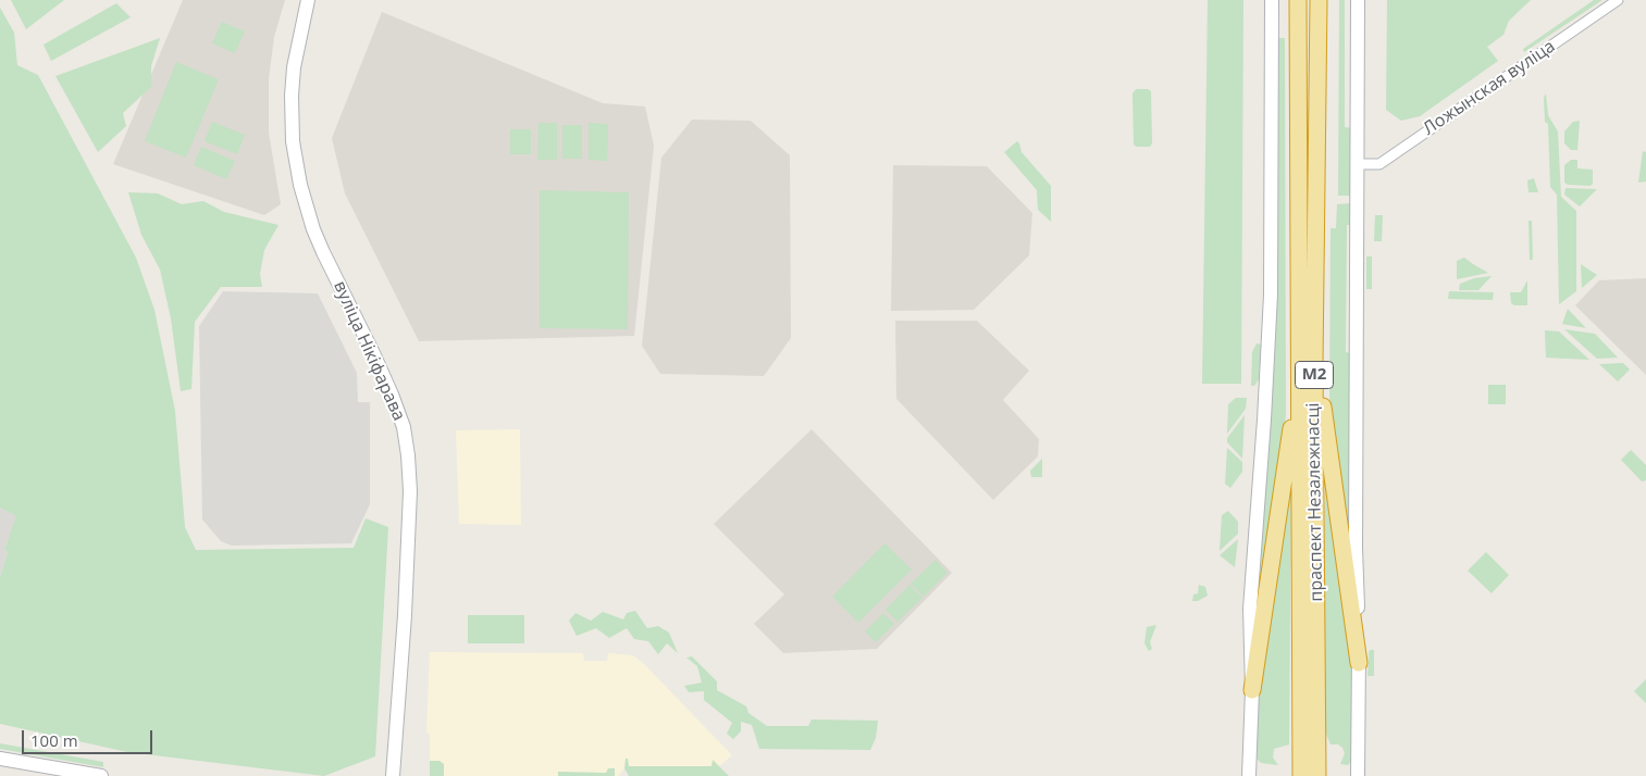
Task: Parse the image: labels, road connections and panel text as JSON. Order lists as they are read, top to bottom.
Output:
{
  "streets": {
    "highway": ["М2", "праспект Незалежнасці"],
    "main road": ["вуліца Нікіфарава"],
    "street": ["Ложынская вуліца"]
  },
  "scale_bar": "100 m"
}
